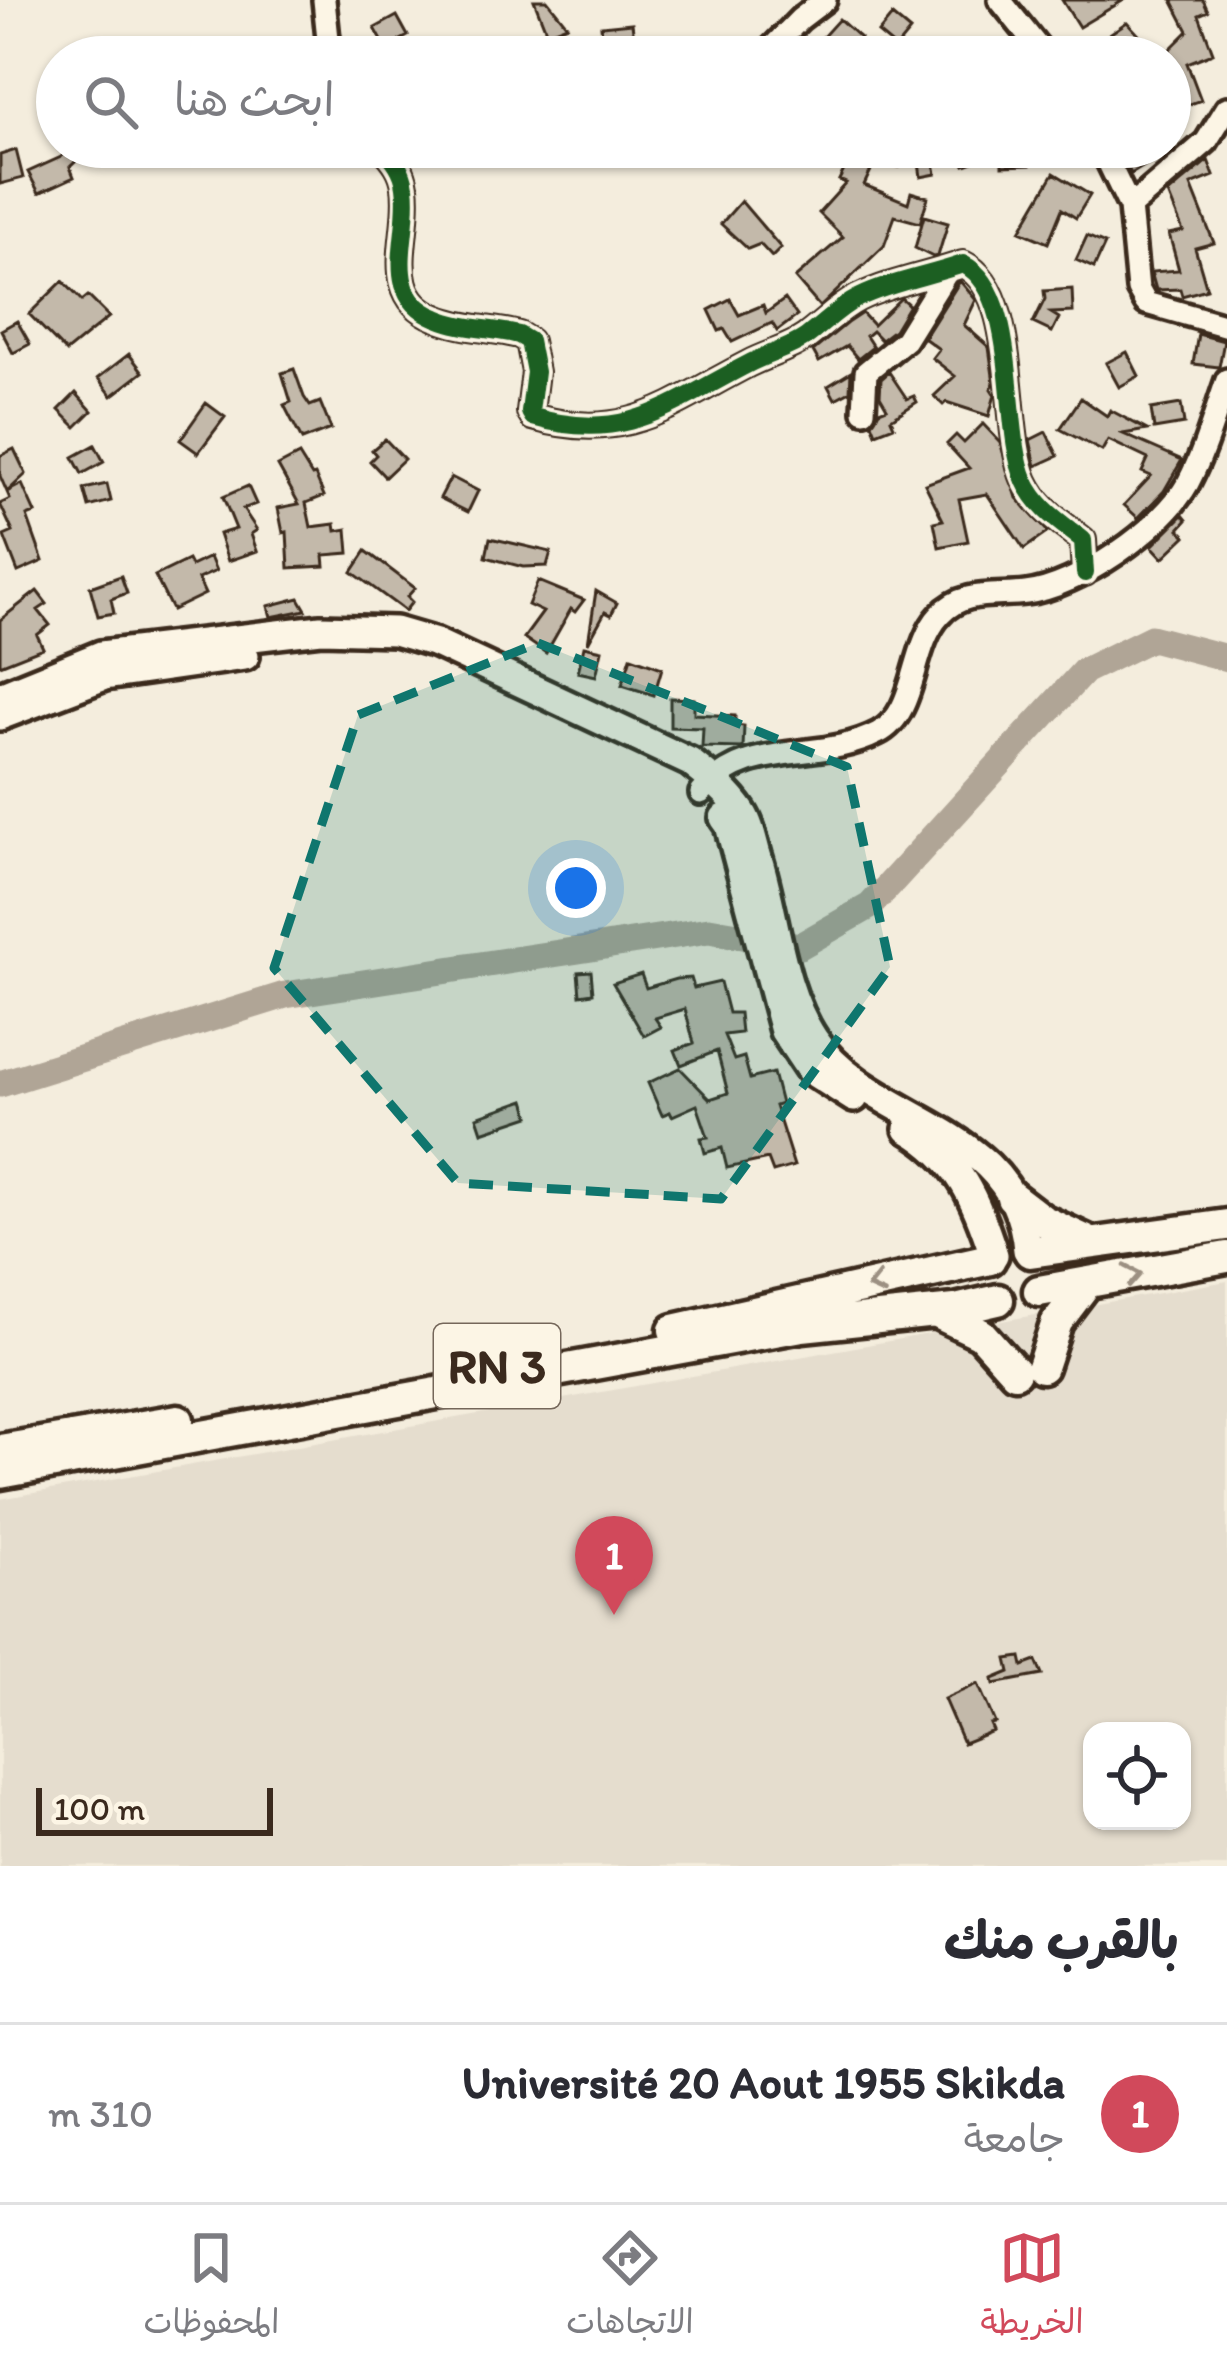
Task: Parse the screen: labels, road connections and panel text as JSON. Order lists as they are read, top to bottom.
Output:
{
  "streets": {
    "highway": ["RN 3"]
  },
  "scale_bar": "100 m",
  "page": {
    "search": "ابحث هنا",
    "pins": "1",
    "scale": "100 m",
    "heading": "بالقرب منك",
    "list": [
      {
        "mark": "1",
        "name": "Université 20 Aout 1955 Skikda",
        "note": "جامعة",
        "value": "310 m"
      }
    ],
    "nav": ["الخريطة", "الاتجاهات", "المحفوظات"]
  }
}
